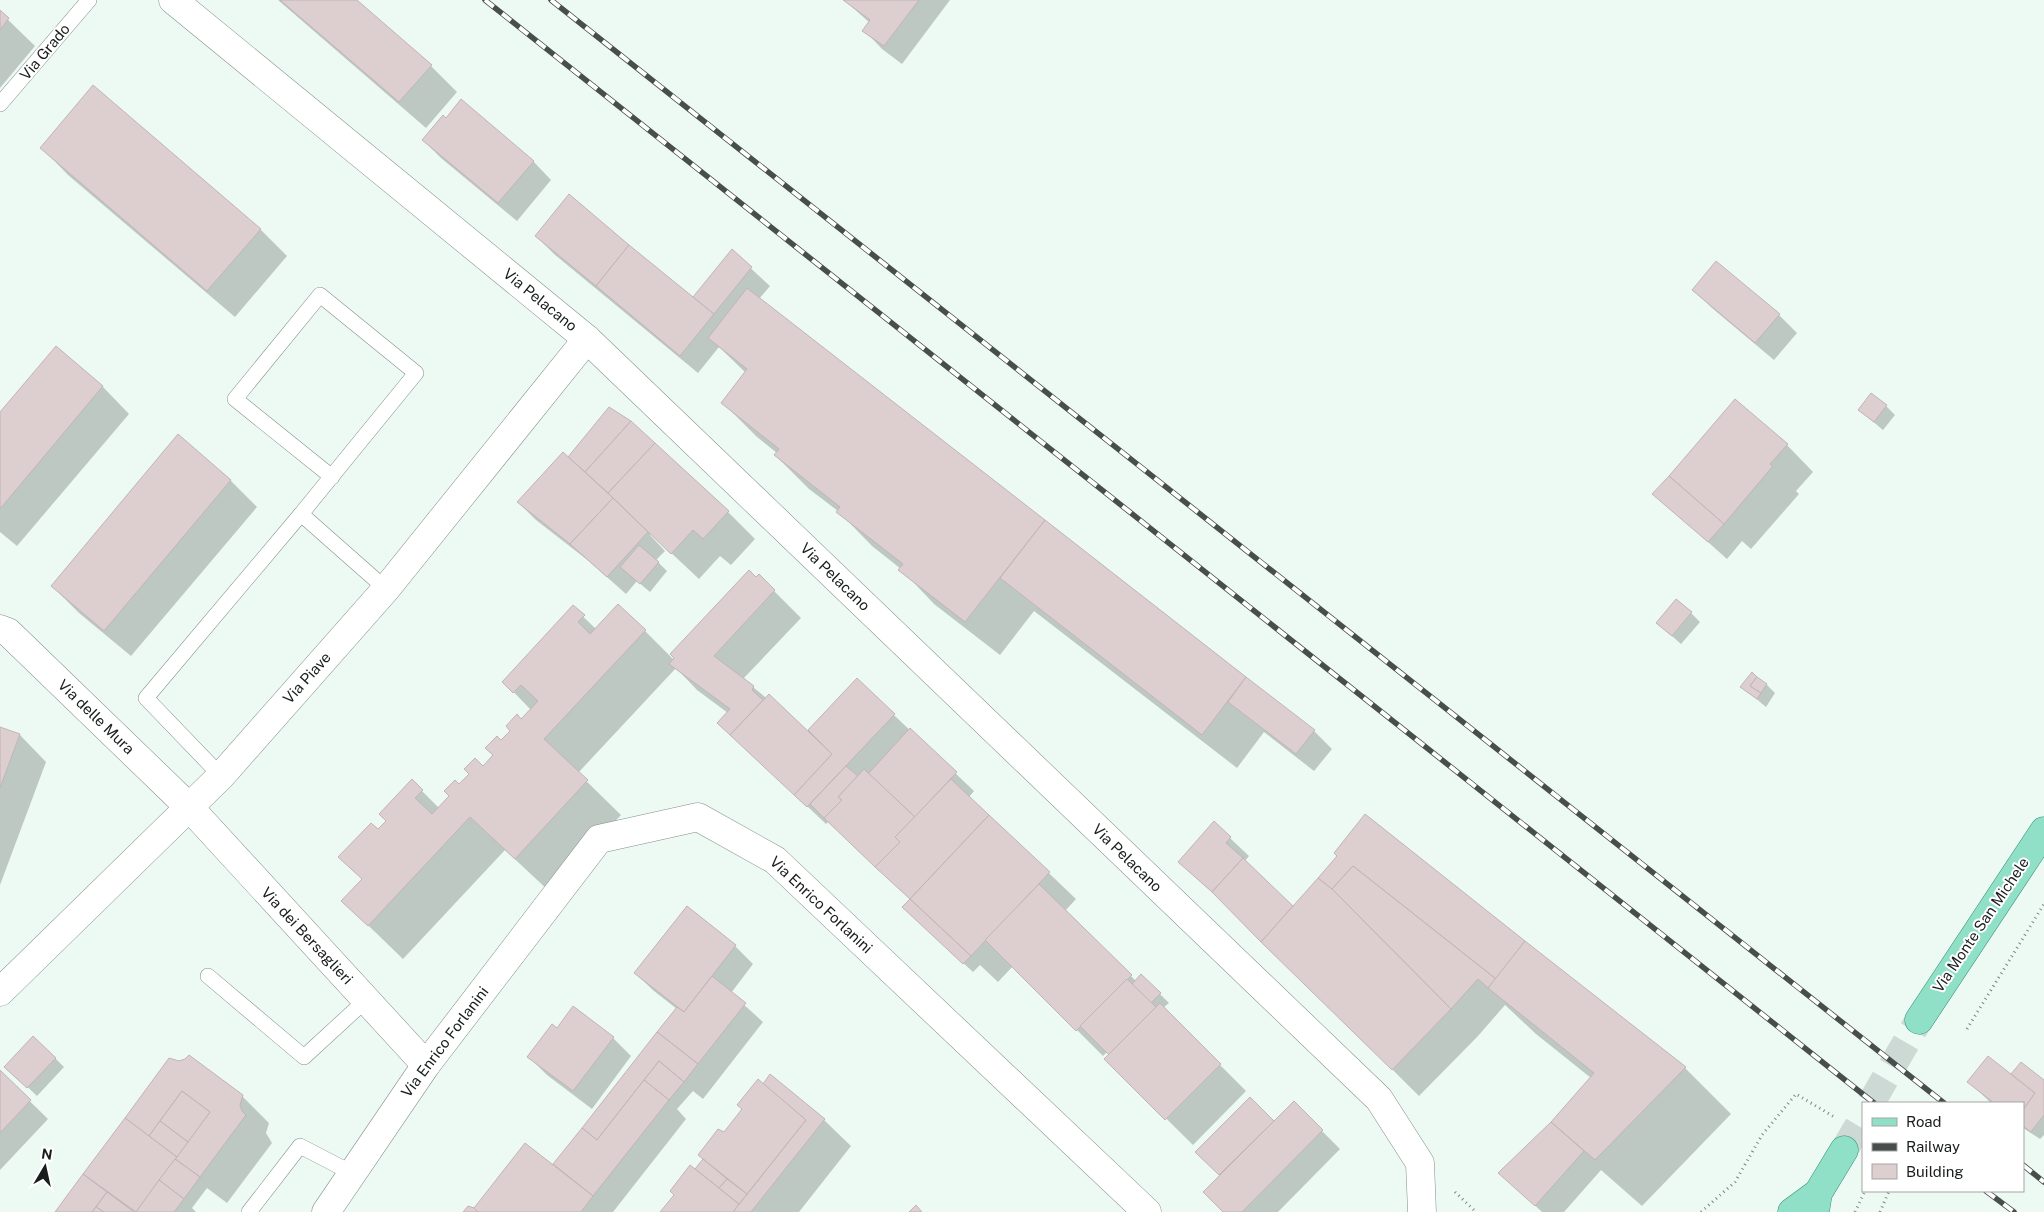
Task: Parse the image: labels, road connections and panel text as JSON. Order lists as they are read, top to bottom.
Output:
{
  "streets": {
    "main road": ["Via Monte San Michele"],
    "street": [
      "Via Pelacano",
      "Via Piave",
      "Via delle Mura",
      "Via Enrico Forlanini",
      "Via dei Bersaglieri"
    ],
    "lane": ["Via Grado"]
  },
  "crossings": [
    ["Via Pelacano", "Via Piave"],
    ["Via Piave", "Via delle Mura"],
    ["Via Piave", "Via dei Bersaglieri"],
    ["Via delle Mura", "Via dei Bersaglieri"],
    ["Via Enrico Forlanini", "Via dei Bersaglieri"]
  ],
  "legend": ["Road", "Railway", "Building"],
  "north": "top"
}
